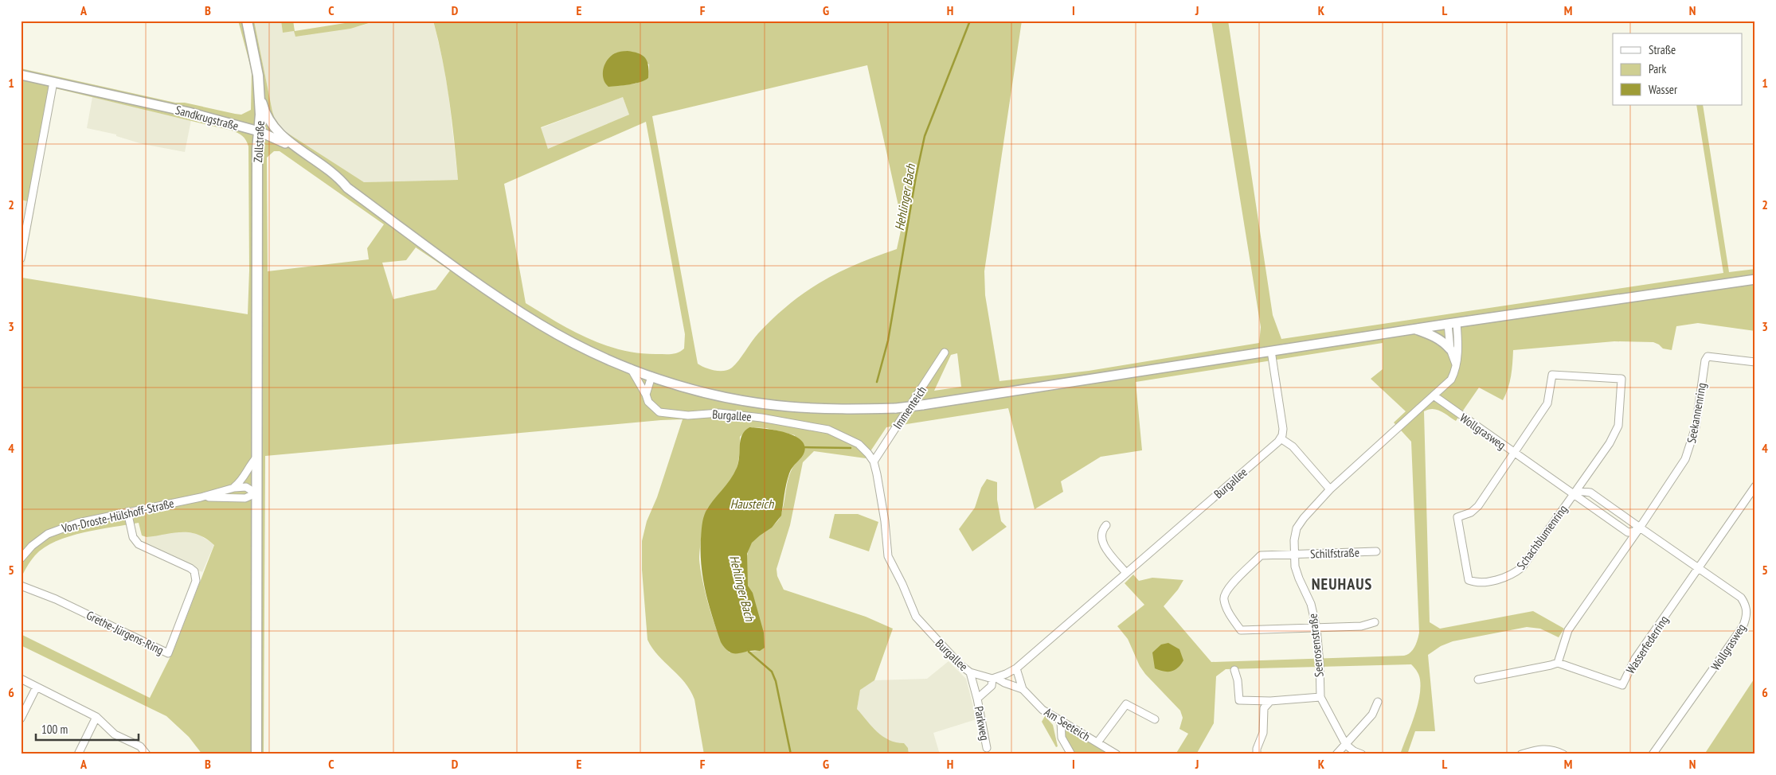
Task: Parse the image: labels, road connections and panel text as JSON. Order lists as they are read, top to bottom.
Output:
{
  "streets": {
    "main road": ["Zollstraße"],
    "street": [
      "Sandkrugstraße",
      "Immenteich",
      "Seekannenring",
      "Burgallee",
      "Wollgrasweg",
      "Von-Droste-Hülshoff-Straße",
      "Schachblumenring",
      "Schilfstraße",
      "Grethe-Jürgens-Ring",
      "Wasserfederring",
      "Seerosenstraße",
      "Parkweg",
      "Am Seeteich"
    ]
  },
  "crossings": [
    ["Sandkrugstraße", "Zollstraße"],
    ["Zollstraße", "Von-Droste-Hülshoff-Straße"],
    ["Immenteich", "Burgallee"],
    ["Seekannenring", "Wollgrasweg"],
    ["Burgallee", "Parkweg"],
    ["Burgallee", "Am Seeteich"],
    ["Wollgrasweg", "Schachblumenring"],
    ["Wollgrasweg", "Wasserfederring"],
    ["Wollgrasweg", "Seerosenstraße"],
    ["Von-Droste-Hülshoff-Straße", "Grethe-Jürgens-Ring"],
    ["Schilfstraße", "Seerosenstraße"],
    ["Parkweg", "Am Seeteich"]
  ],
  "districts": ["NEUHAUS"],
  "water": ["Hehlinger Bach", "Hausteich"],
  "legend": ["Straße", "Park", "Wasser"],
  "scale_bar": "100 m",
  "grid": {
    "columns": [
      "A",
      "B",
      "C",
      "D",
      "E",
      "F",
      "G",
      "H",
      "I",
      "J",
      "K",
      "L",
      "M",
      "N"
    ],
    "rows": [
      "1",
      "2",
      "3",
      "4",
      "5",
      "6"
    ]
  }
}
